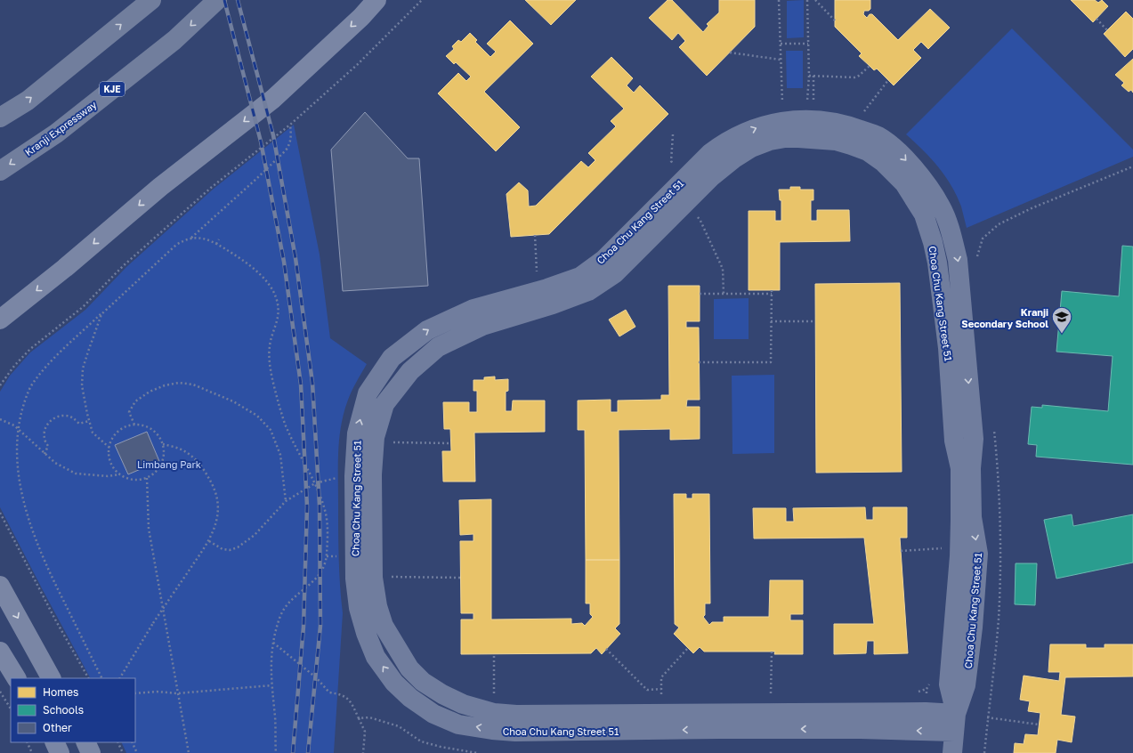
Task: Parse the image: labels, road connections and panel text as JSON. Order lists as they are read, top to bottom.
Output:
{
  "streets": {
    "highway": ["KJE", "Kranji Expressway"],
    "street": ["Choa Chu Kang Street 51"]
  },
  "parks": ["Limbang Park"],
  "places": {
    "school or university": ["Kranji Secondary School"]
  },
  "legend": ["Homes", "Schools", "Other"]
}
